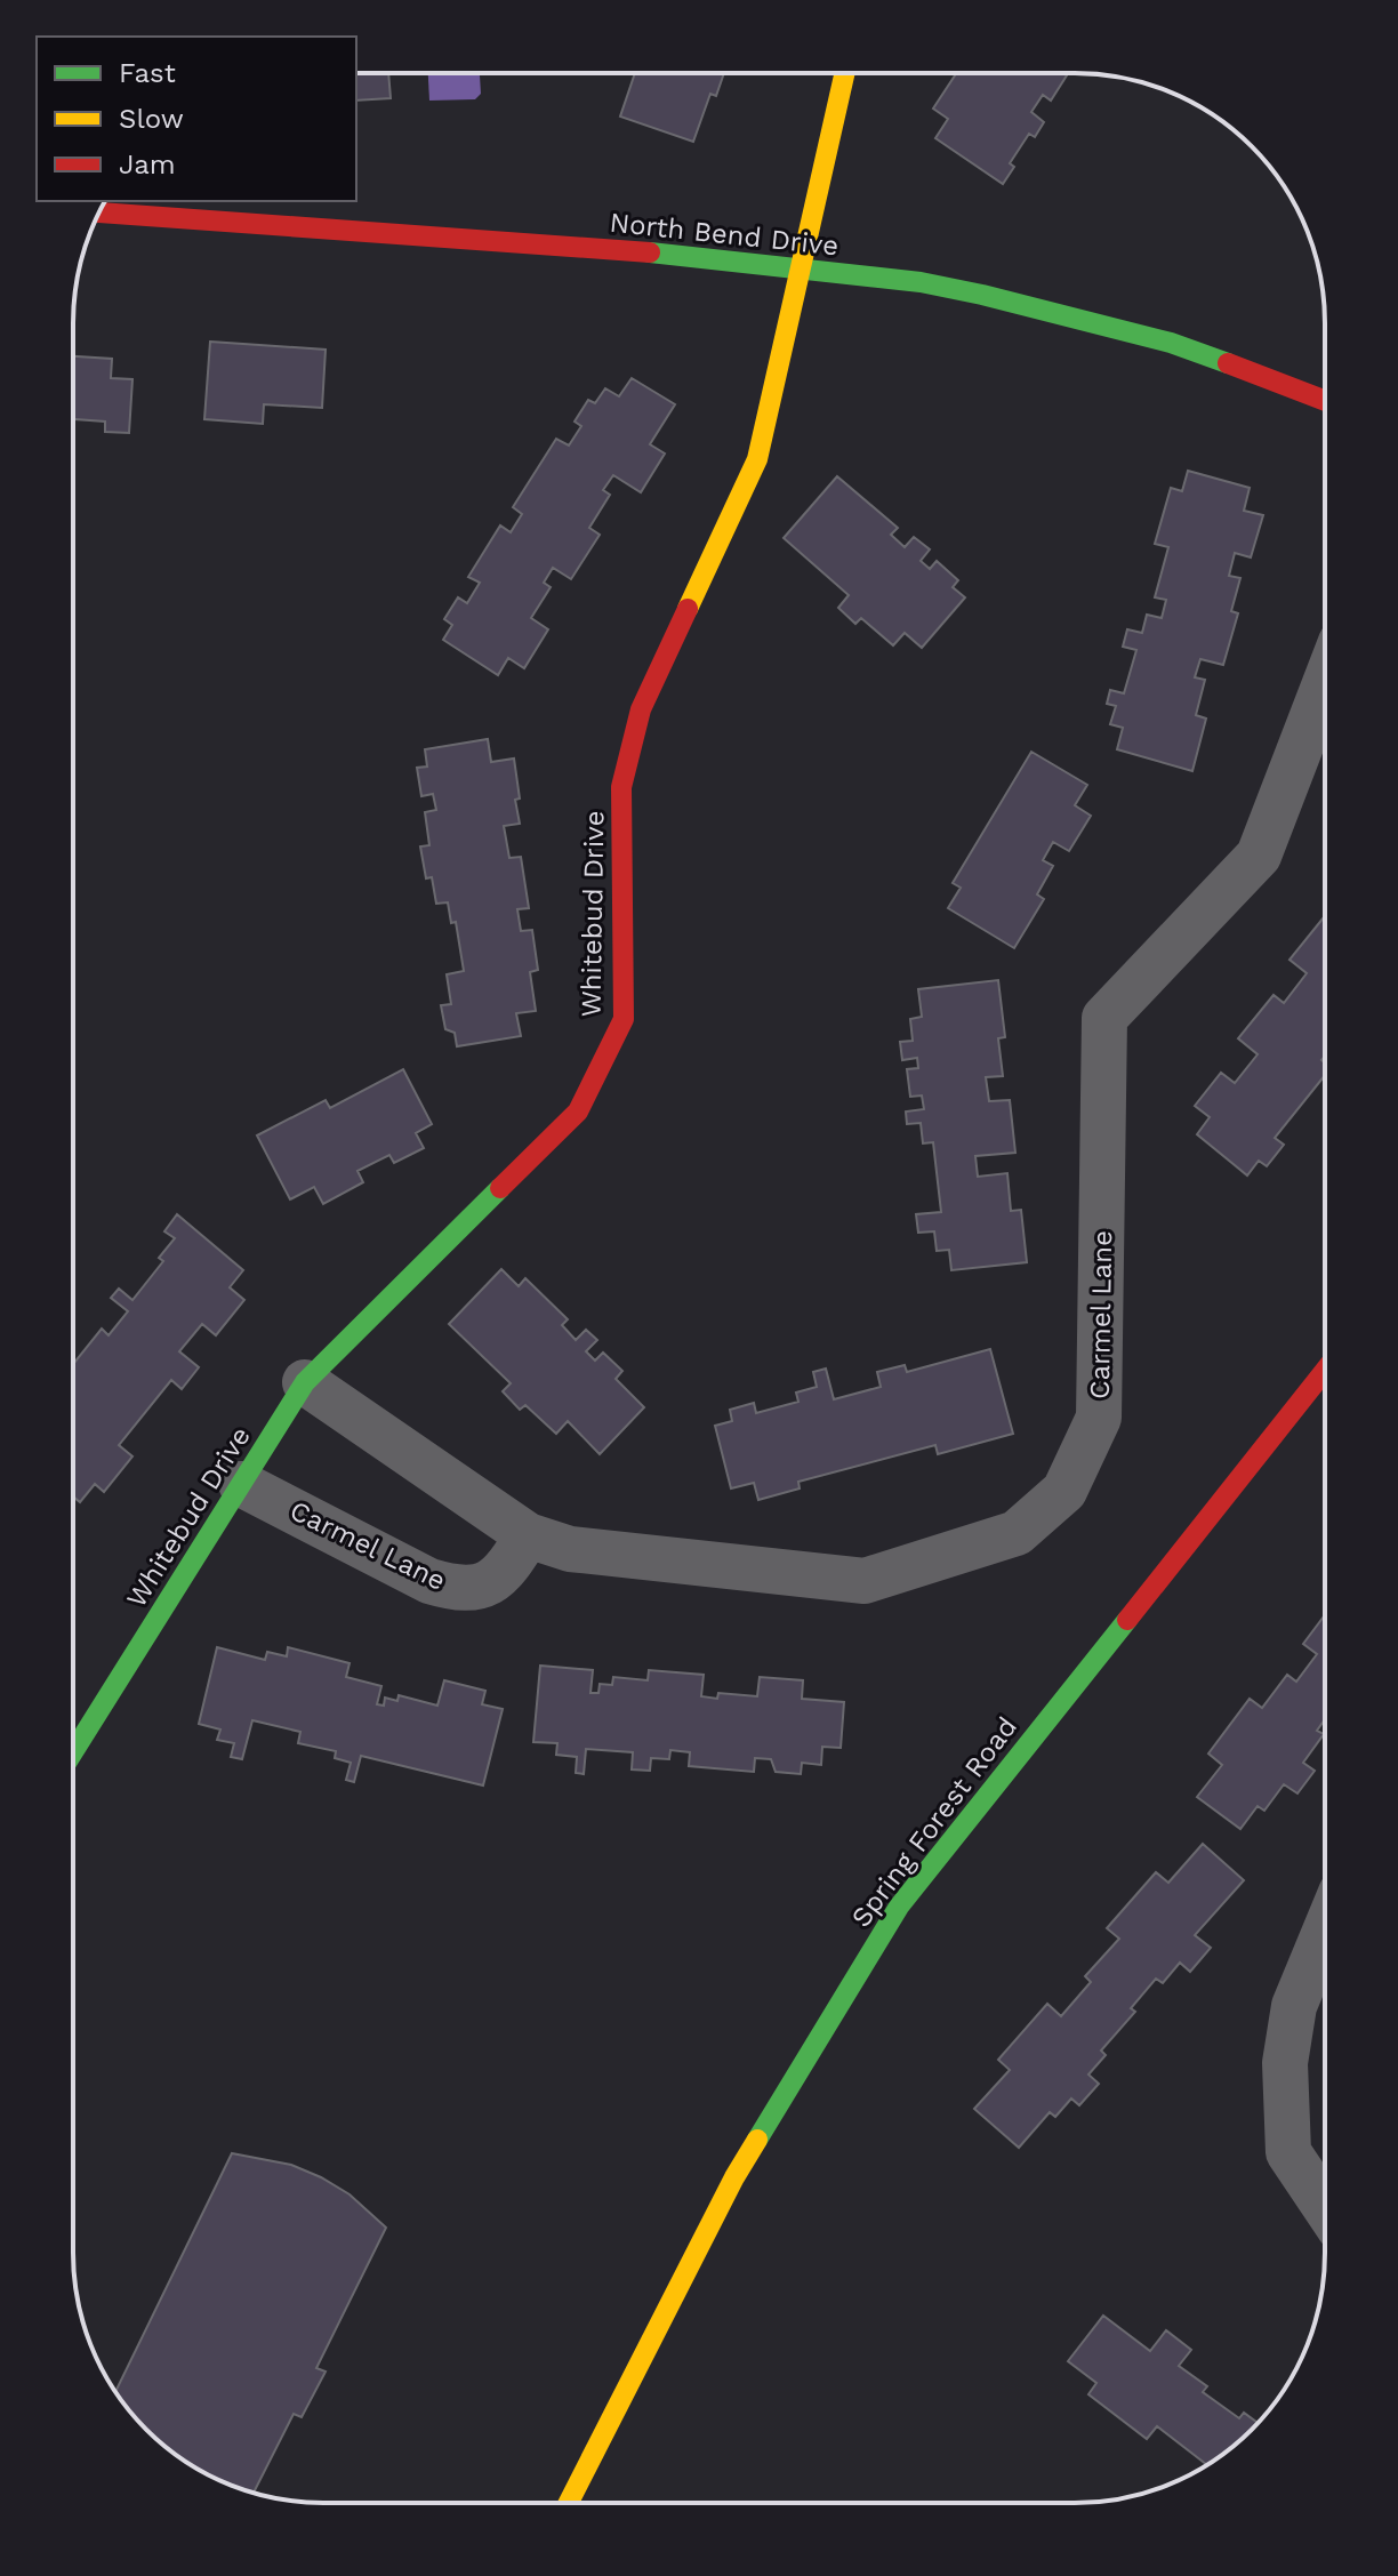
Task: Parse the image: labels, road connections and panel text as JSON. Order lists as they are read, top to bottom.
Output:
{
  "streets": {
    "street": [
      "North Bend Drive",
      "Whitebud Drive",
      "Carmel Lane",
      "Spring Forest Road"
    ]
  },
  "crossings": [
    ["North Bend Drive", "Whitebud Drive"],
    ["Whitebud Drive", "Carmel Lane"]
  ],
  "legend": ["Fast", "Slow", "Jam"]
}
